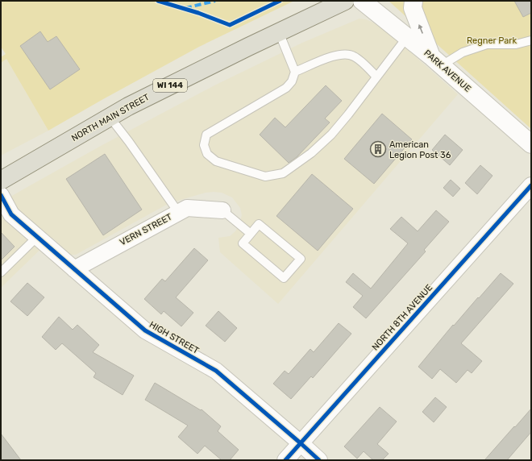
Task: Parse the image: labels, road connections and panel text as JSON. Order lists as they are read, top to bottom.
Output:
{
  "streets": {
    "main road": ["WI 144", "NORTH MAIN STREET"],
    "street": [
      "PARK AVENUE",
      "VERN STREET",
      "NORTH 8TH AVENUE",
      "HIGH STREET"
    ]
  },
  "crossings": [
    ["VERN STREET", "HIGH STREET"],
    ["NORTH 8TH AVENUE", "HIGH STREET"]
  ],
  "parks": ["Regner Park"],
  "places": {
    "building": ["American Legion Post 36"]
  }
}
